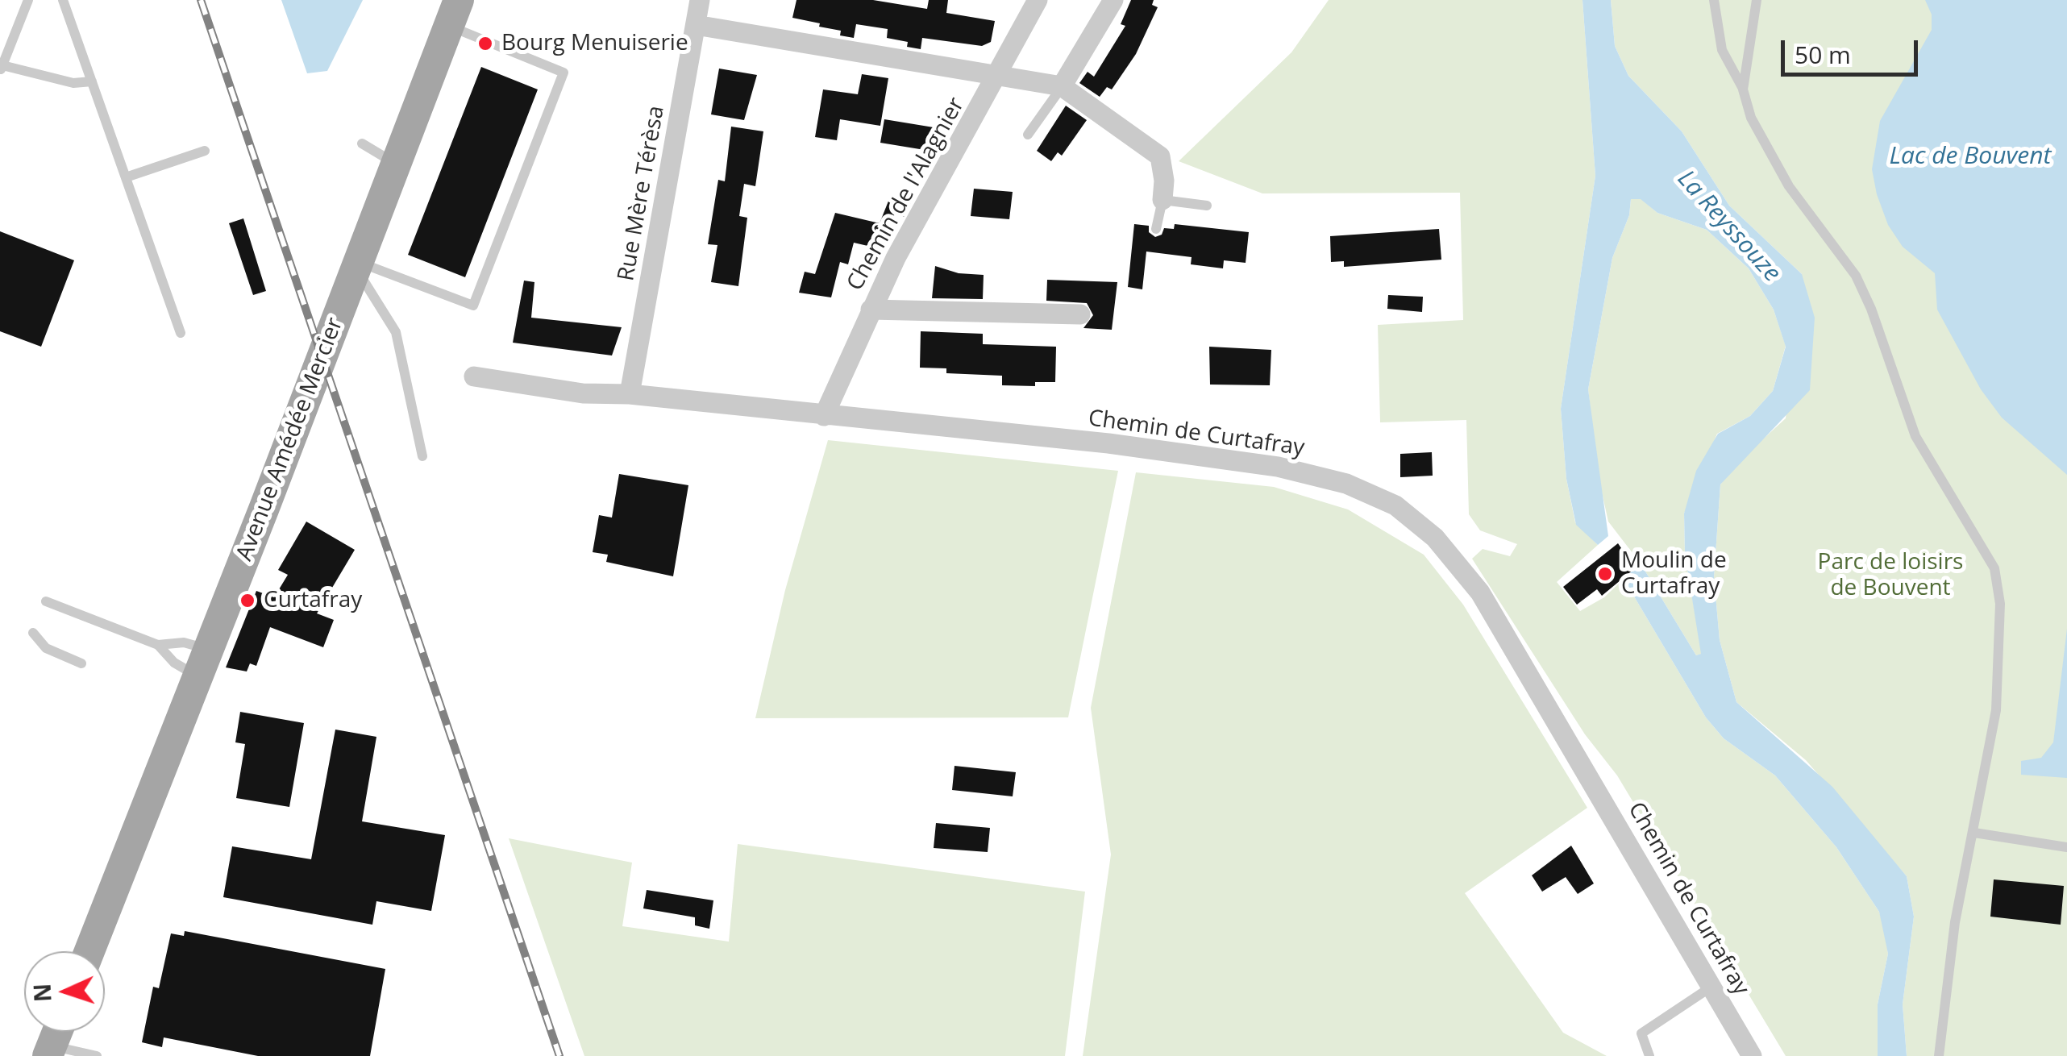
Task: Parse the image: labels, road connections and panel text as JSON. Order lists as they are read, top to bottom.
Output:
{
  "streets": {
    "main road": ["Avenue Amédée Mercier"],
    "street": ["Rue Mère Térèsa", "Chemin de l'Alagnier", "Chemin de Curtafray"]
  },
  "crossings": [
    ["Rue Mère Térèsa", "Chemin de Curtafray"],
    ["Chemin de l'Alagnier", "Chemin de Curtafray"]
  ],
  "water": ["Lac de Bouvent", "La Reyssouze"],
  "parks": ["Parc de loisirs de Bouvent"],
  "places": ["Bourg Menuiserie", "Moulin de Curtafray", "Curtafray"],
  "scale_bar": "50 m",
  "north": "left"
}
